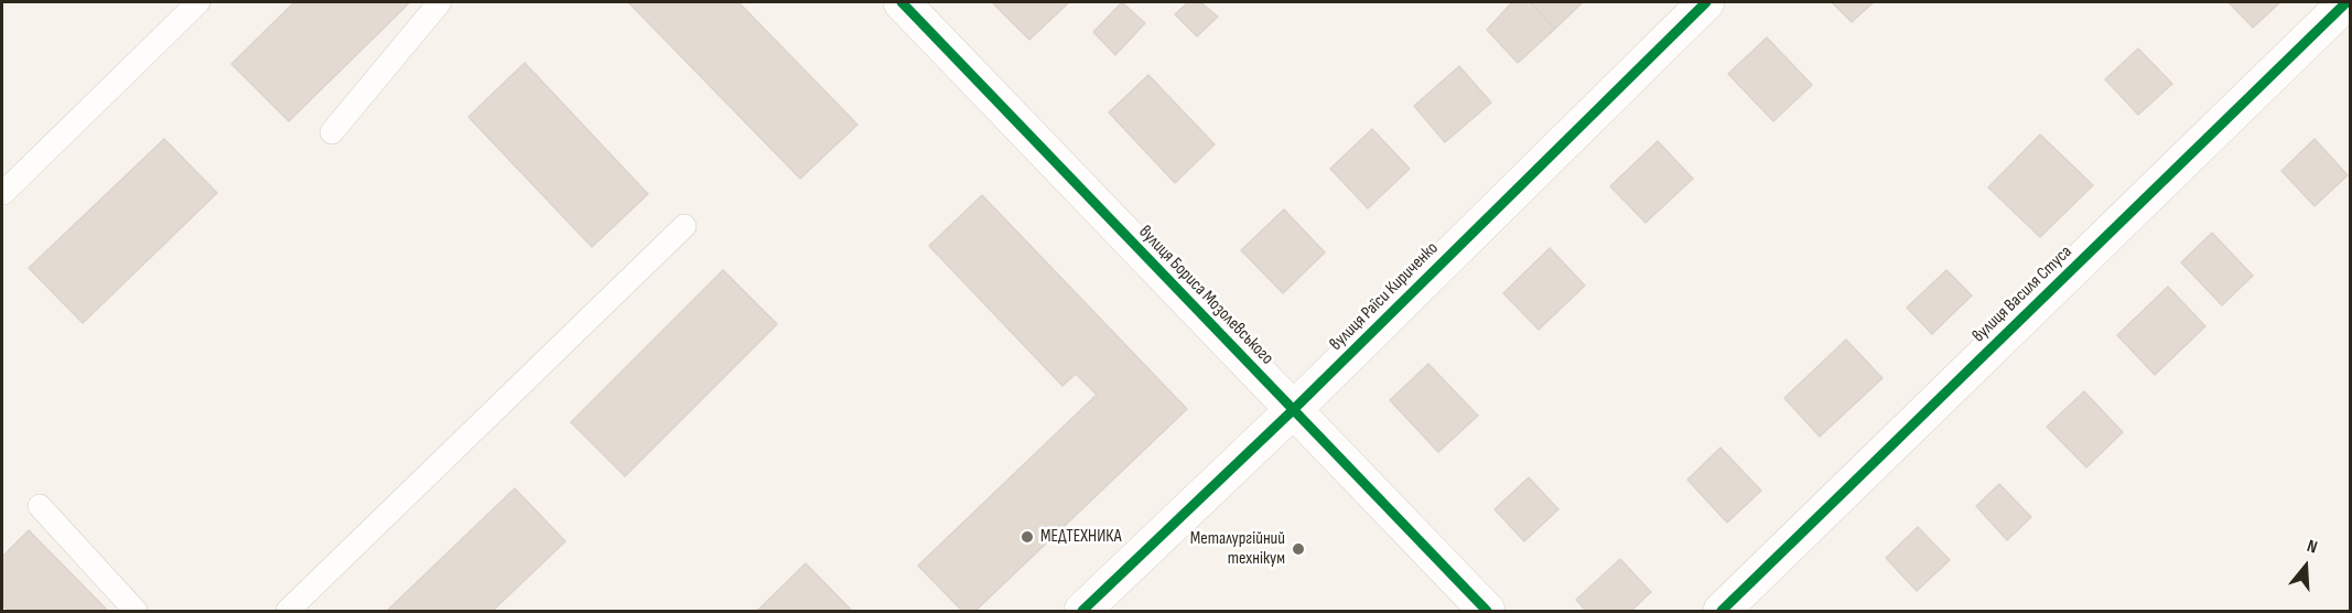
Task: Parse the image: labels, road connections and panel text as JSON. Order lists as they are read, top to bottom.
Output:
{
  "streets": {
    "street": ["вулиця Василя Стуса", "вулиця Бориса Мозолевського", "вулиця Раїси Кириченко"]
  },
  "crossings": [
    ["вулиця Бориса Мозолевського", "вулиця Раїси Кириченко"]
  ],
  "places": ["МЕДТЕХНИКА", "Металургійний технікум"],
  "north": "top"
}
